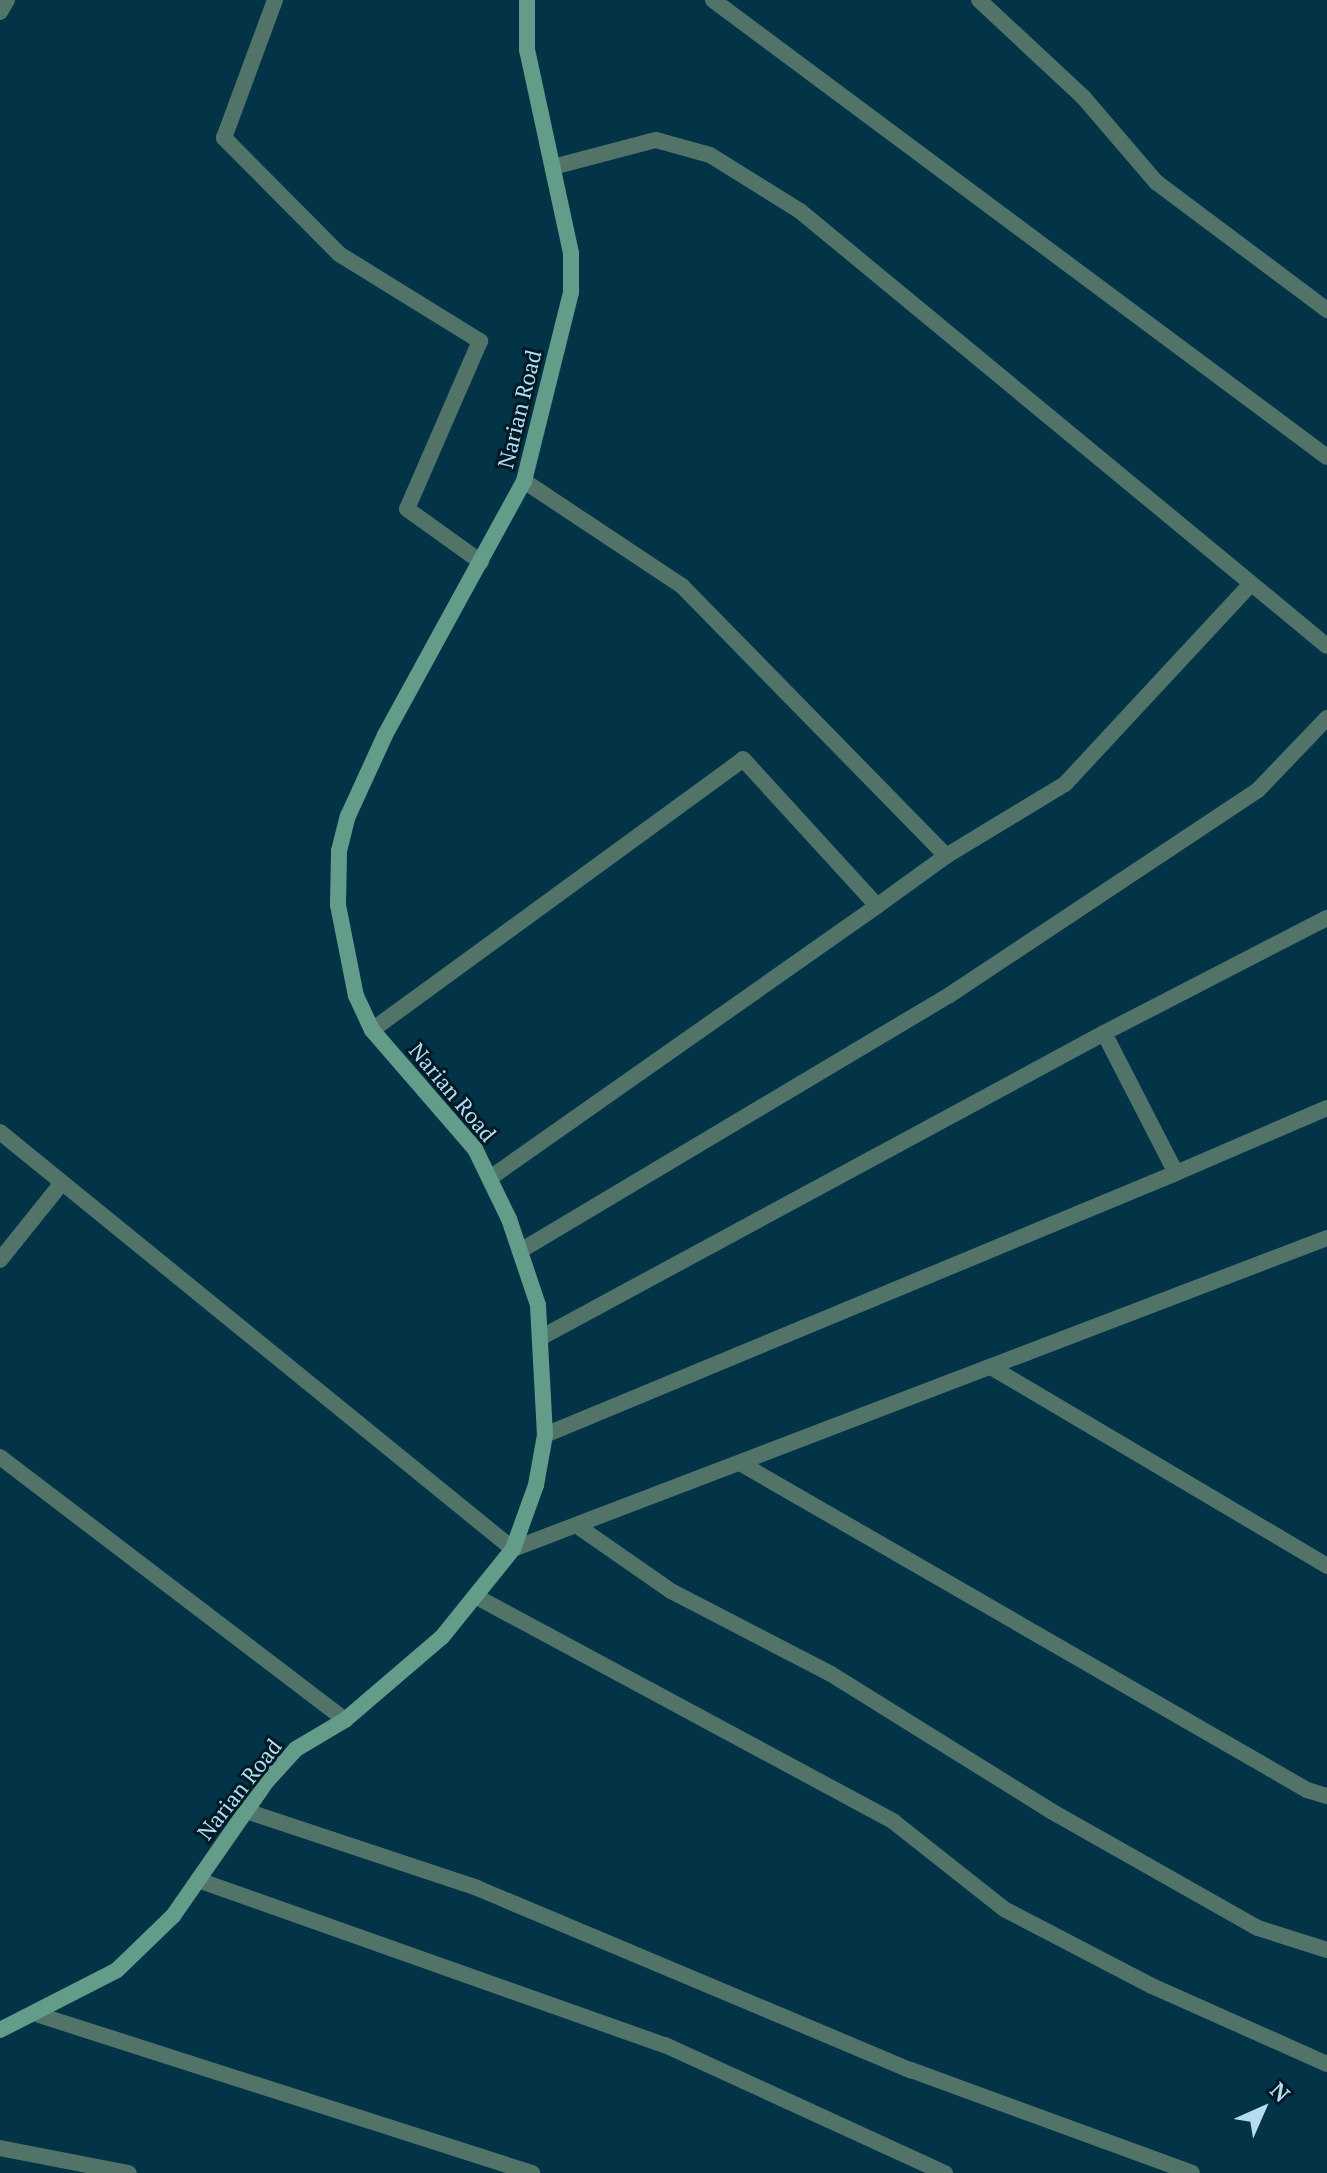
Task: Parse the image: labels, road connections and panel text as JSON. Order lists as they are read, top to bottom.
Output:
{
  "streets": {
    "main road": ["Narian Road"]
  },
  "north": "top right"
}
